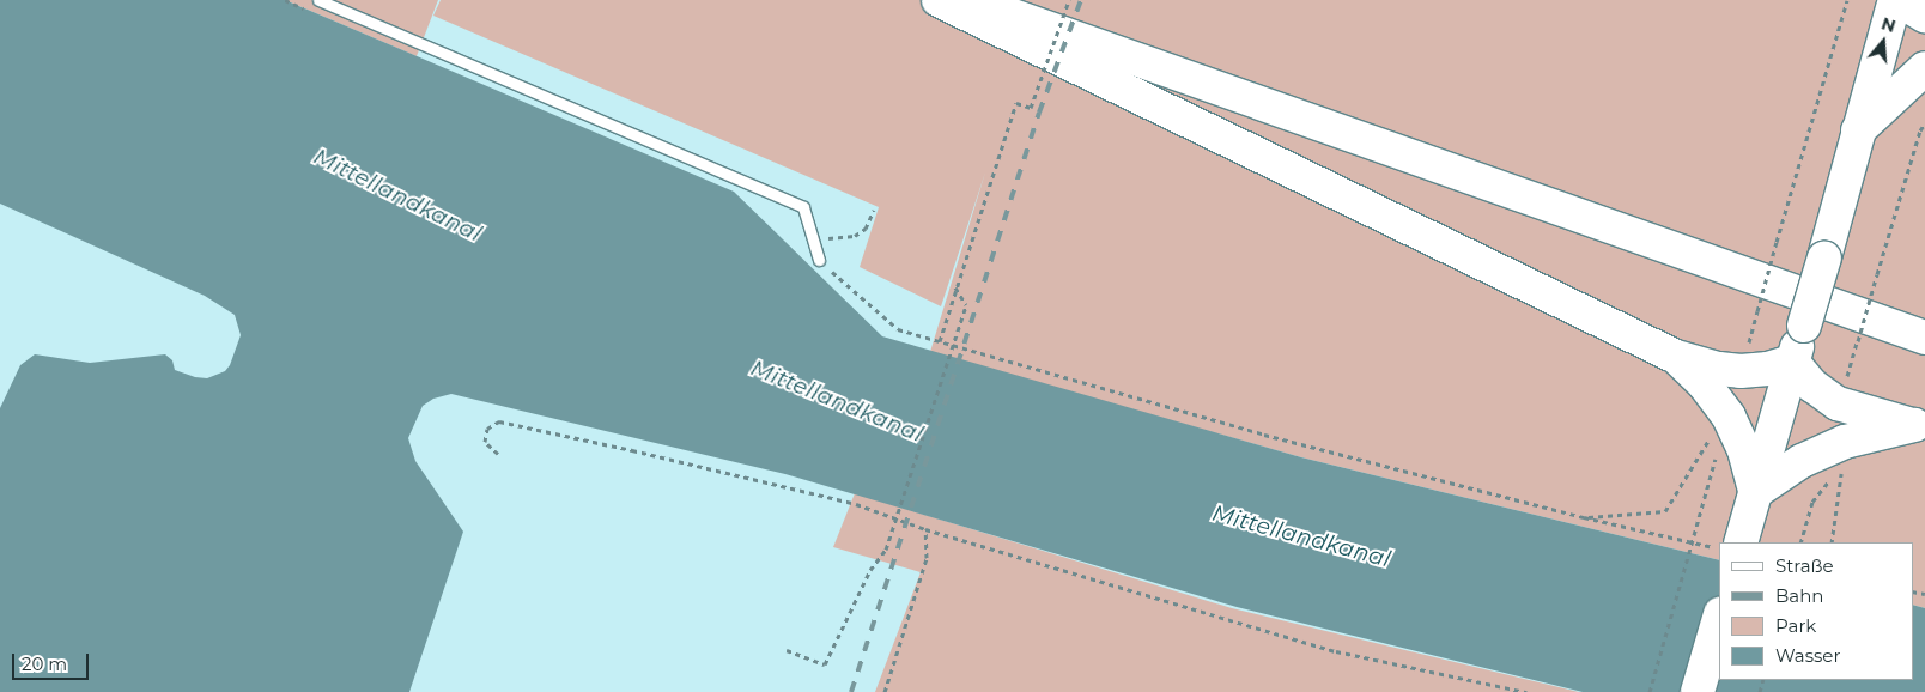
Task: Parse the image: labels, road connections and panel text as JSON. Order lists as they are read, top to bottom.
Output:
{
  "water": ["Mittellandkanal"],
  "legend": [
    "Straße",
    "Bahn",
    "Park",
    "Wasser"
  ],
  "scale_bar": "20 m",
  "north": "top"
}
